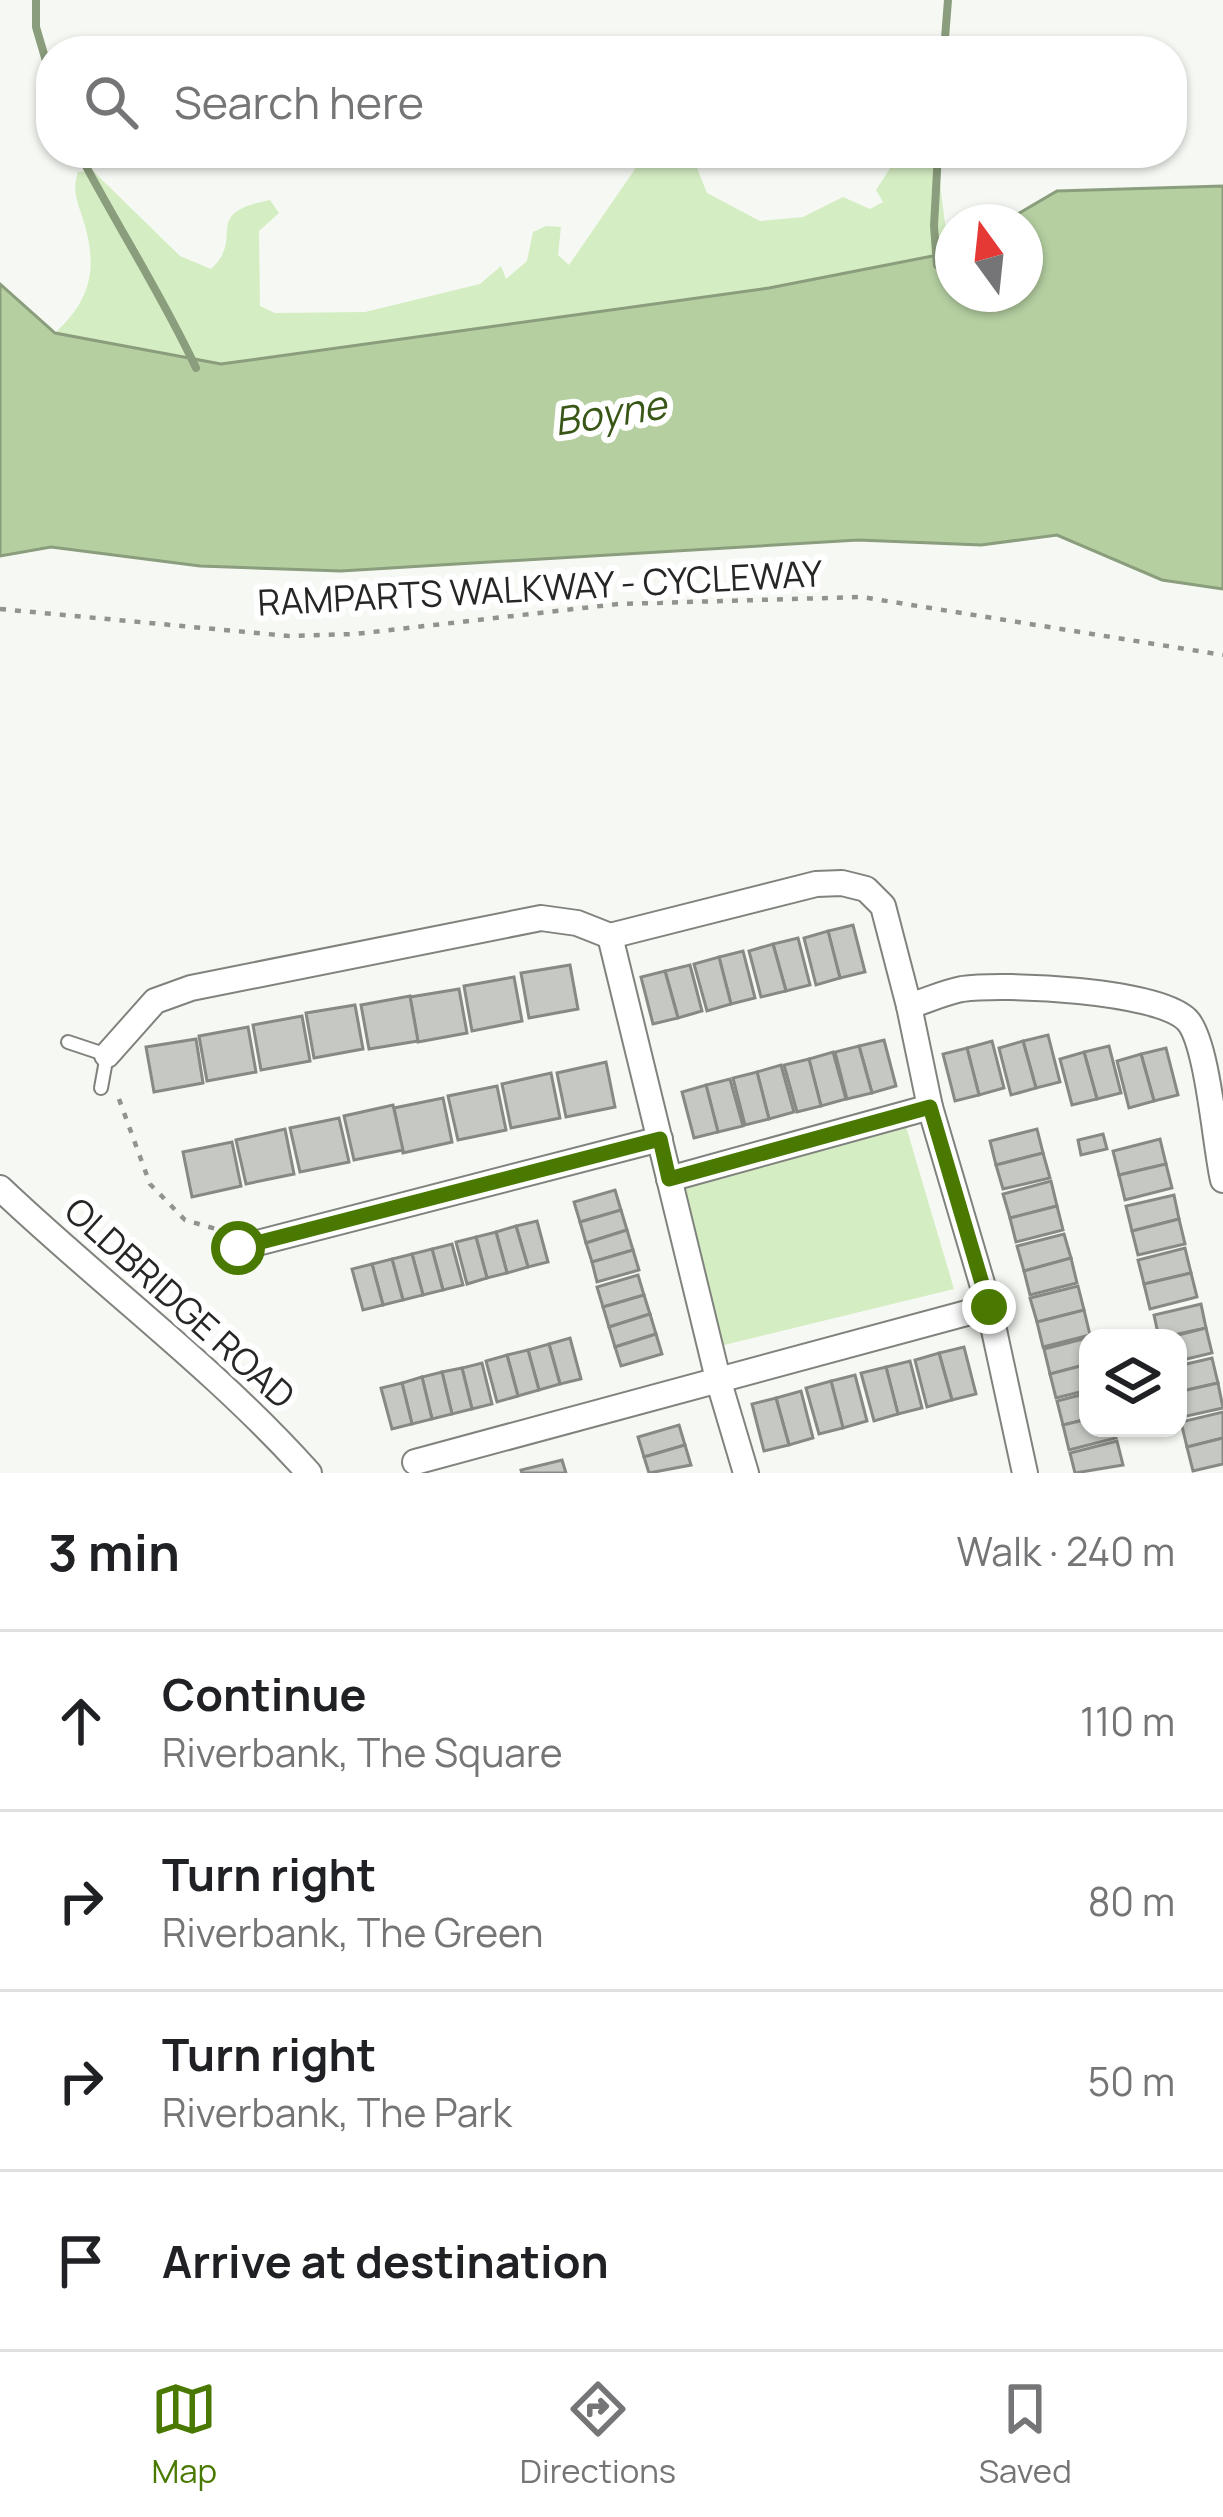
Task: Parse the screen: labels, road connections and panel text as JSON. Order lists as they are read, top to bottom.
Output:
{
  "streets": {
    "street": ["OLDBRIDGE ROAD"],
    "path": ["RAMPARTS WALKWAY - CYCLEWAY"]
  },
  "water": ["Boyne"],
  "north": "top",
  "page": {
    "search": "Search here",
    "heading": ["3 min", "Walk · 240 m"],
    "list": [
      ["Continue", "Riverbank, The Square", "110 m"],
      ["Turn right", "Riverbank, The Green", "80 m"],
      ["Turn right", "Riverbank, The Park", "50 m"],
      "Arrive at destination"
    ],
    "nav": ["Map", "Directions", "Saved"]
  }
}
